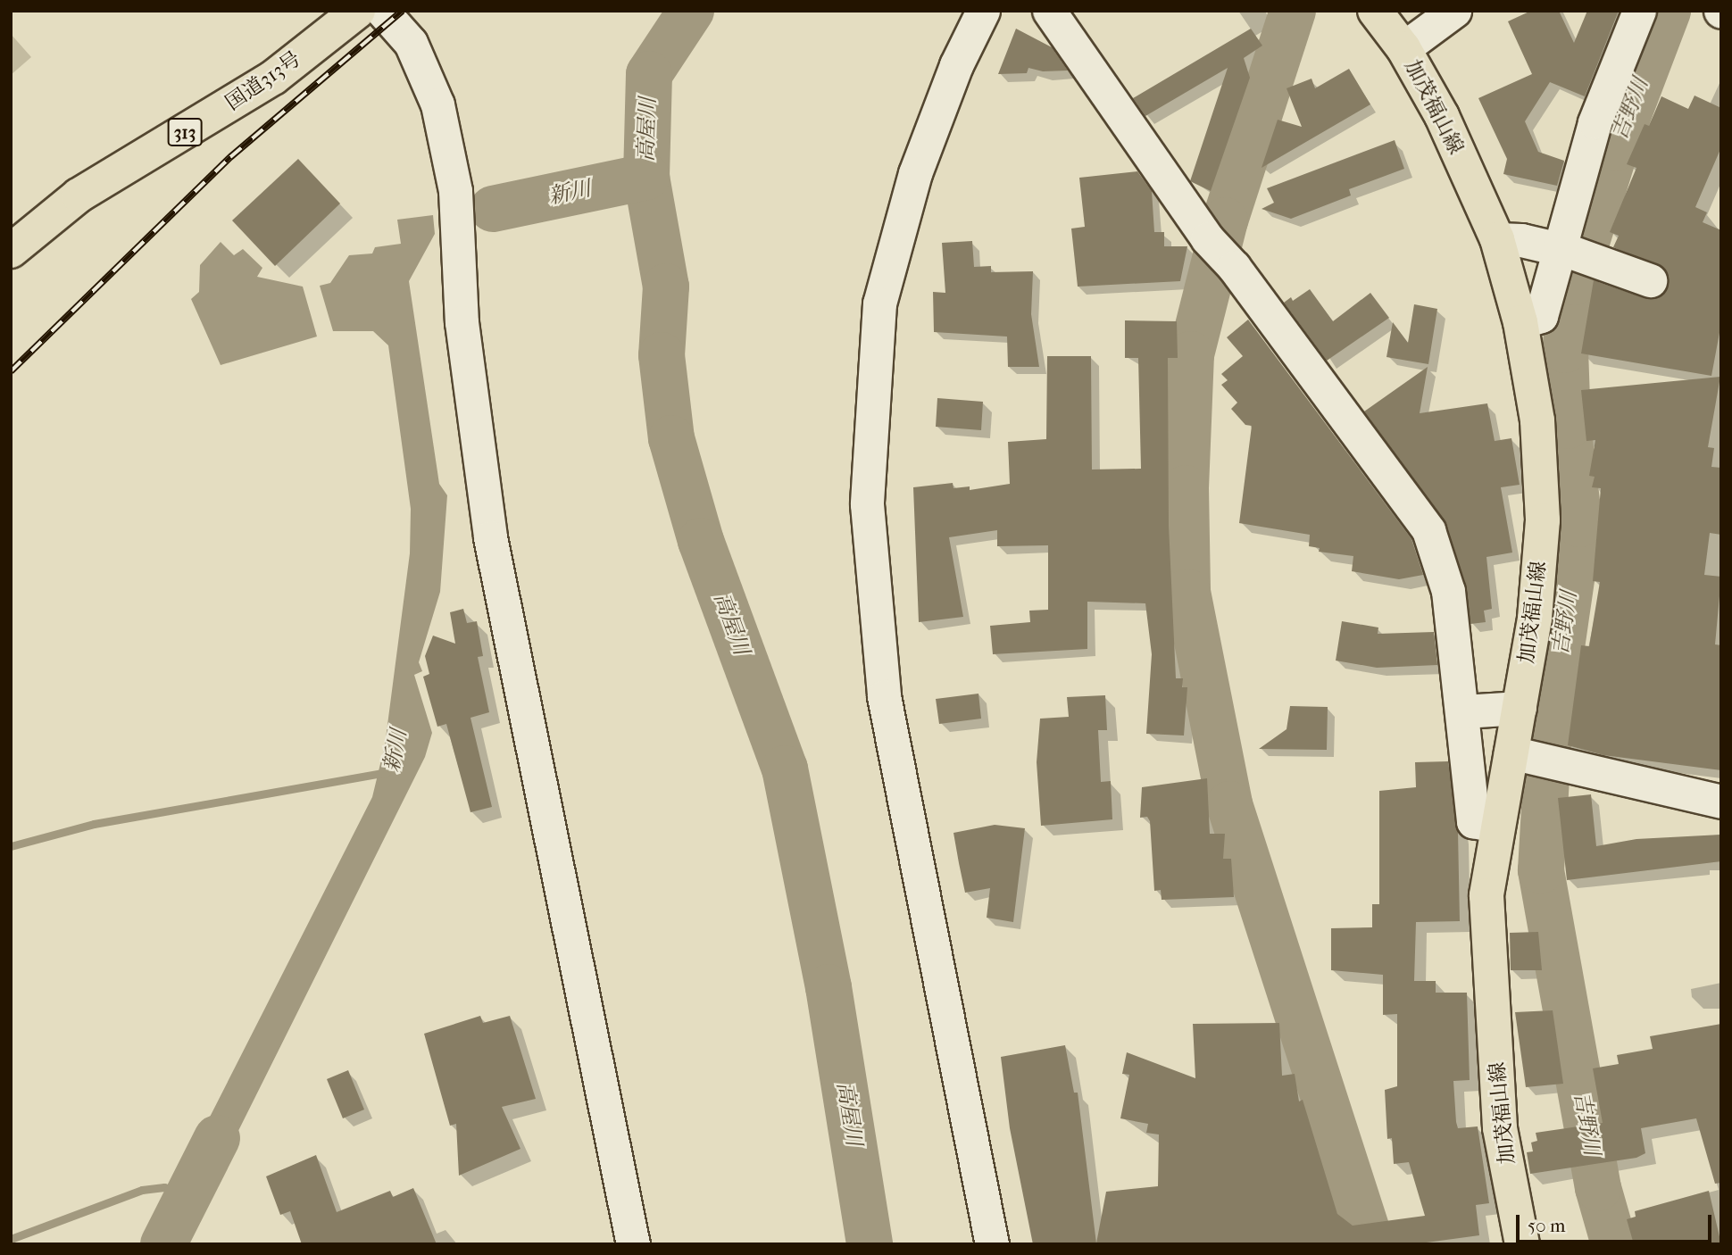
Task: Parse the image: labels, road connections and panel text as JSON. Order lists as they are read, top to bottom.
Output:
{
  "streets": {
    "main road": ["国道313号", "加茂福山線", "313"]
  },
  "water": ["吉野川", "高屋川", "新川"],
  "scale_bar": "50 m"
}
